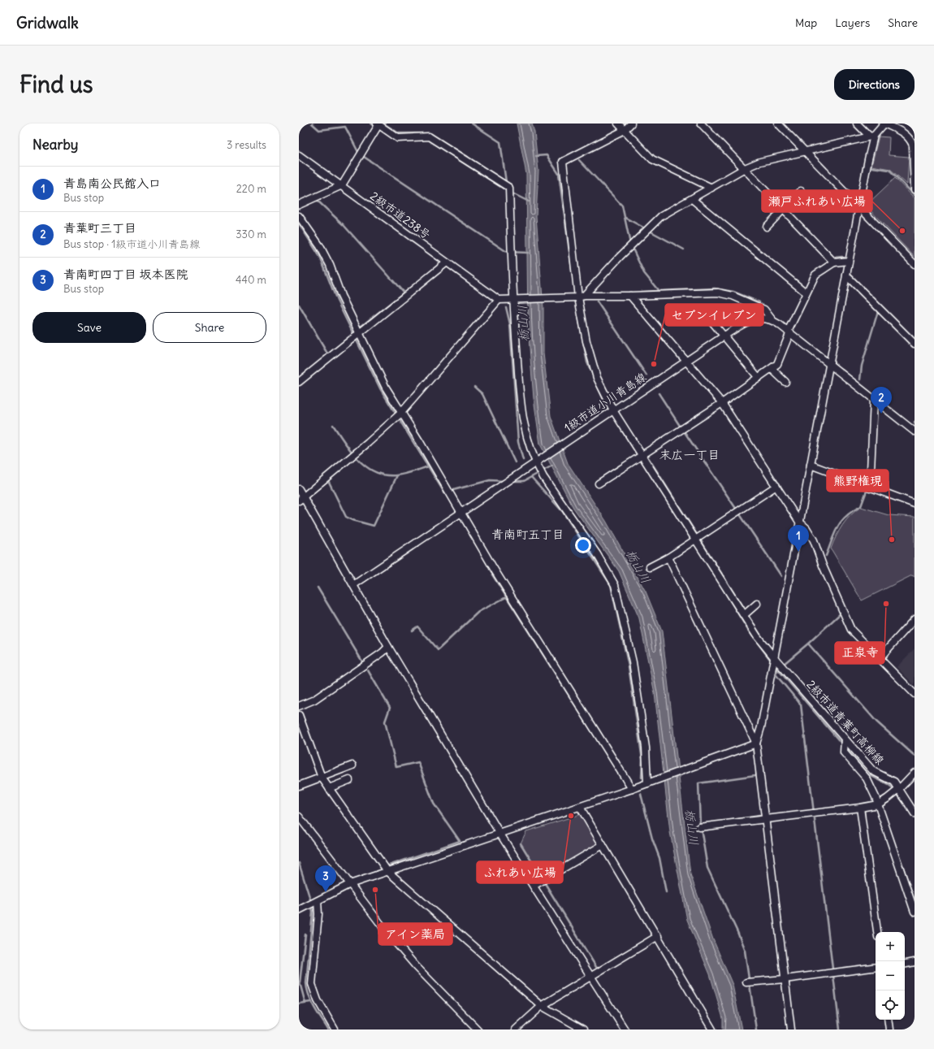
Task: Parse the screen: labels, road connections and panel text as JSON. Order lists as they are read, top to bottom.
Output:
{
  "streets": {
    "street": ["2級市道238号", "1級市道小川青島線", "2級市道青葉町高柳線"]
  },
  "crossings": [
    ["1級市道小川青島線", "2級市道青葉町高柳線"]
  ],
  "districts": ["末広一丁目", "青南町五丁目"],
  "water": ["栃山川"],
  "places": [
    "瀬戸ふれあい広場",
    "セブンイレブン",
    "熊野権現",
    "正泉寺",
    "ふれあい広場",
    "アイン薬局"
  ],
  "page": {
    "header": "Gridwalk",
    "nav": ["Map", "Layers", "Share"],
    "buttons": [
      "Directions",
      ["Save", "Share"]
    ],
    "title": "Find us",
    "heading": ["Nearby", "3 results"],
    "list": [
      {
        "mark": "1",
        "name": "青島南公民館入口",
        "note": "Bus stop",
        "value": "220 m"
      },
      {
        "mark": "2",
        "name": "青葉町三丁目",
        "note": "Bus stop · 1級市道小川青島線",
        "value": "330 m"
      },
      {
        "mark": "3",
        "name": "青南町四丁目 坂本医院",
        "note": "Bus stop",
        "value": "440 m"
      }
    ],
    "pins": ["2", "1", "3"],
    "map_buttons": ["+", "−"]
  }
}
